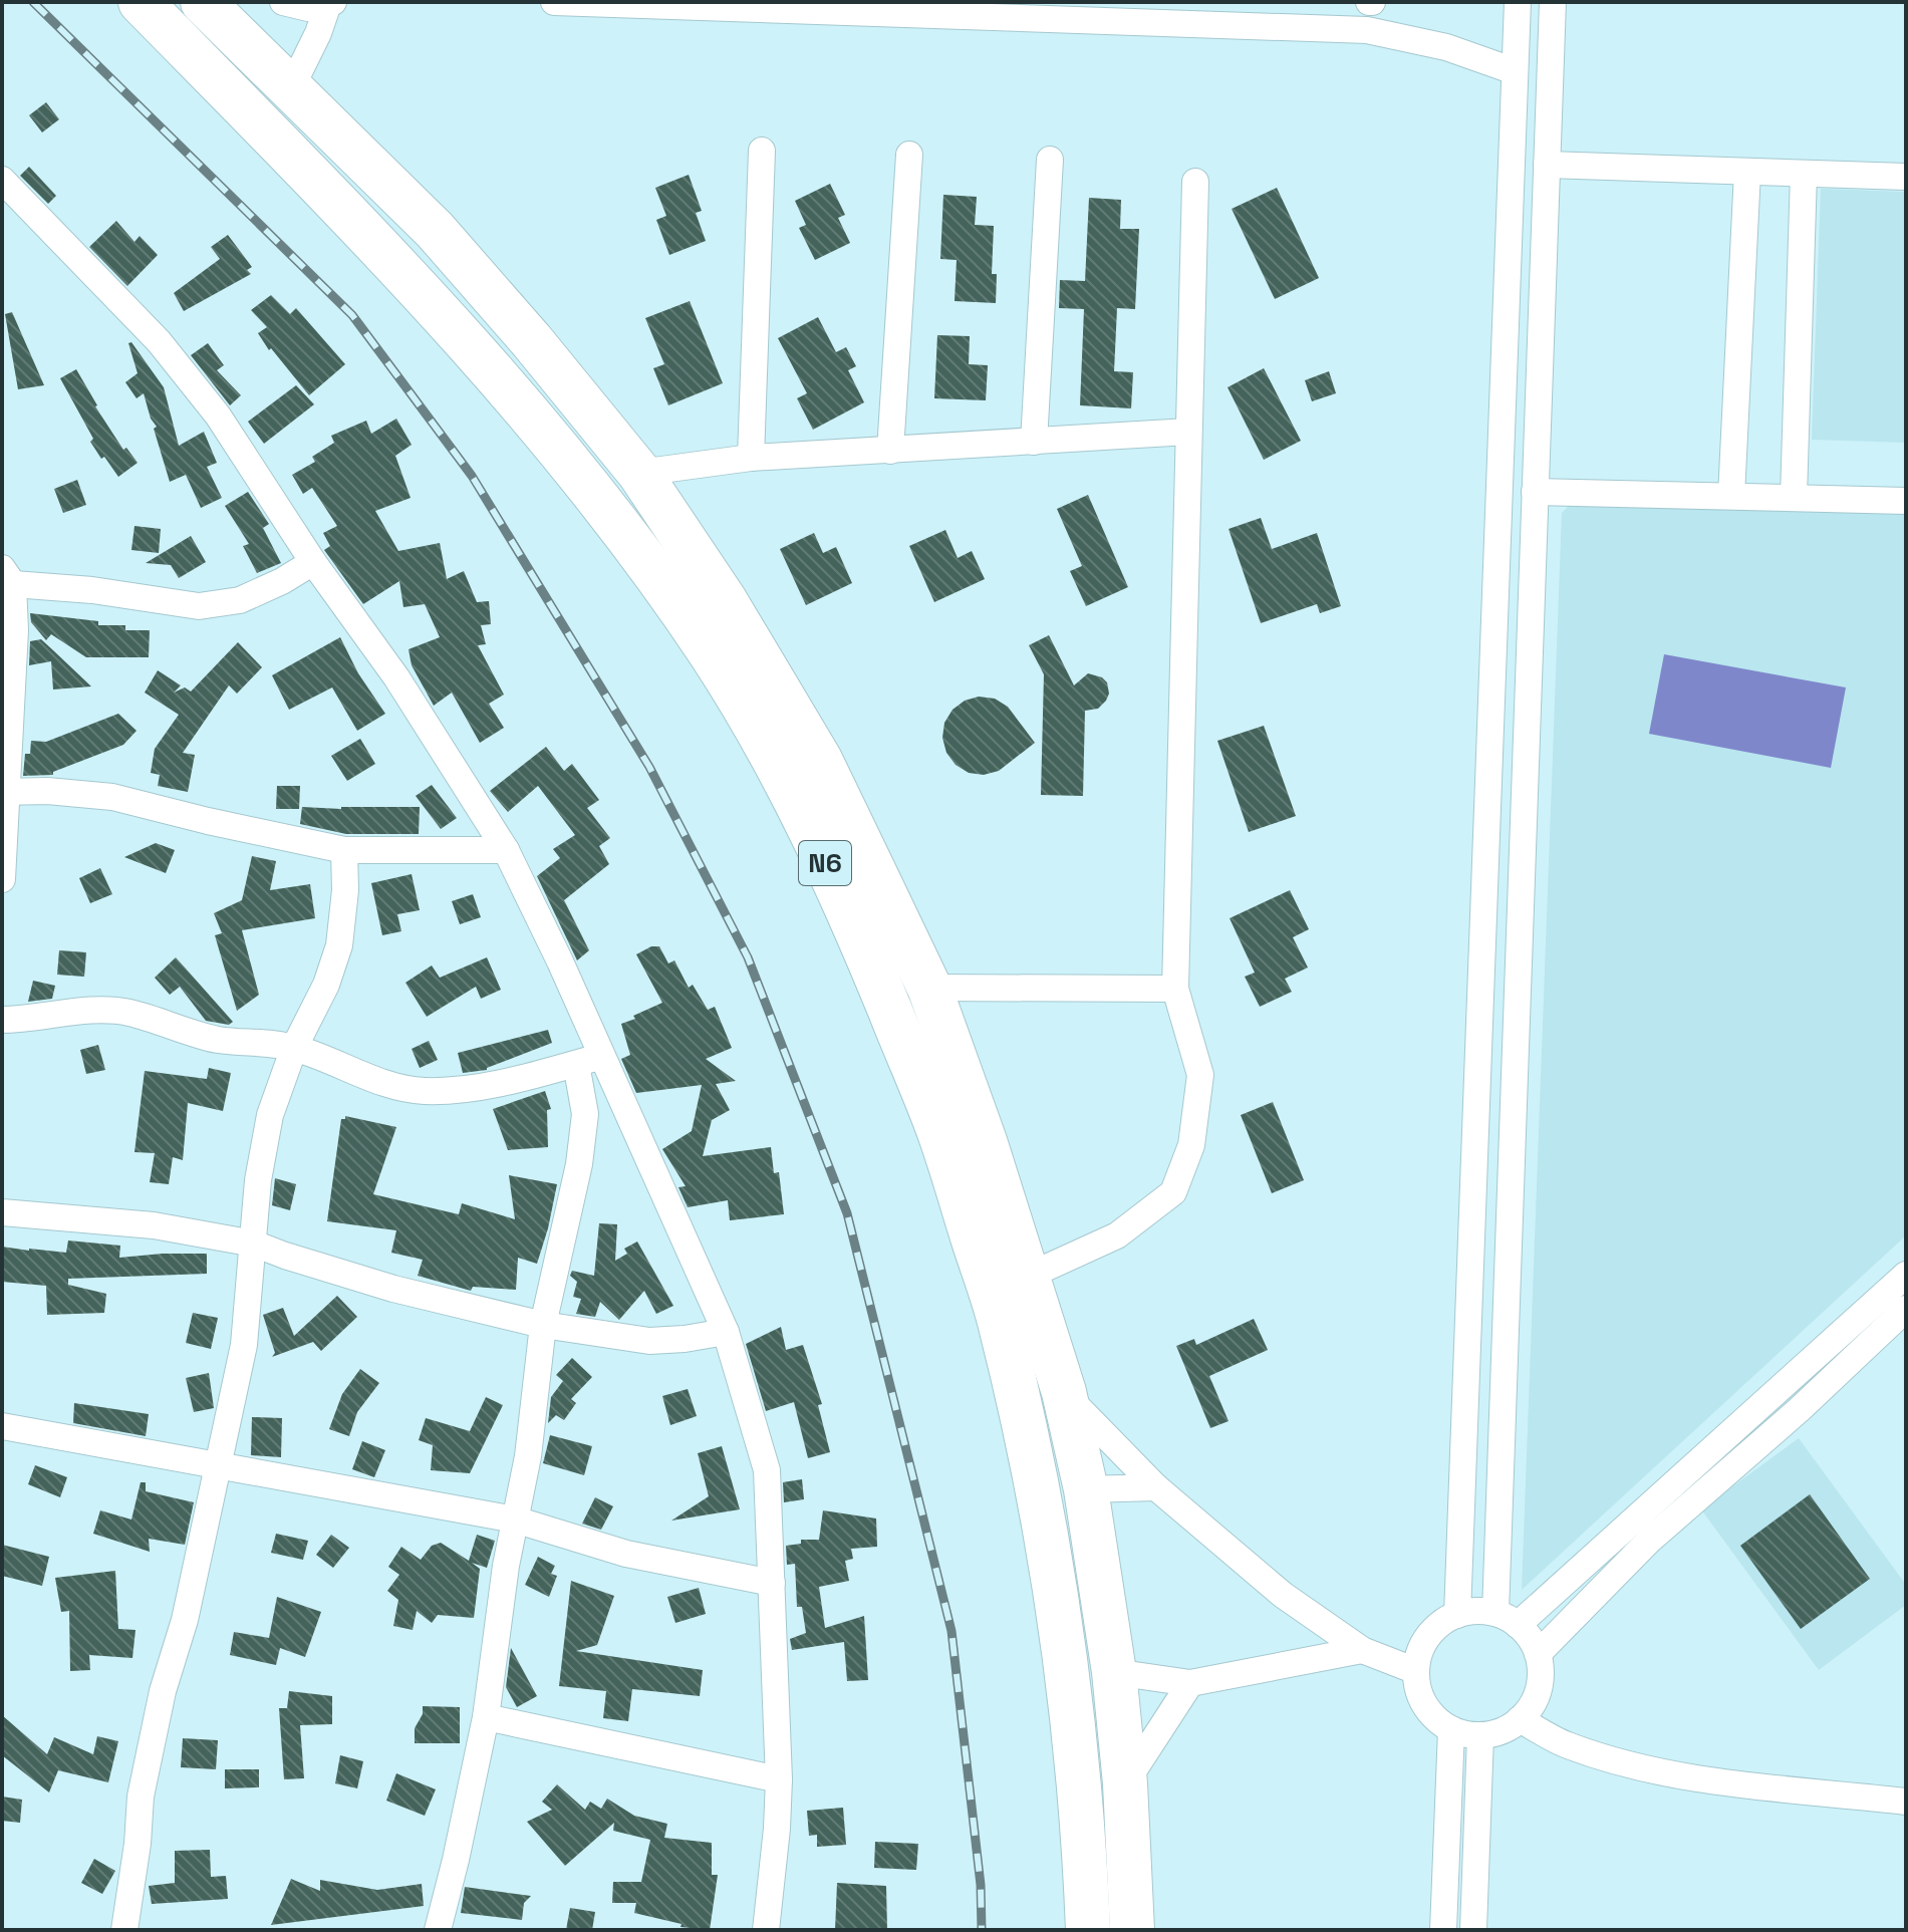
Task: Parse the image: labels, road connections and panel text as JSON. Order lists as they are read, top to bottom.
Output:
{
  "streets": {
    "highway": ["N6"]
  }
}
